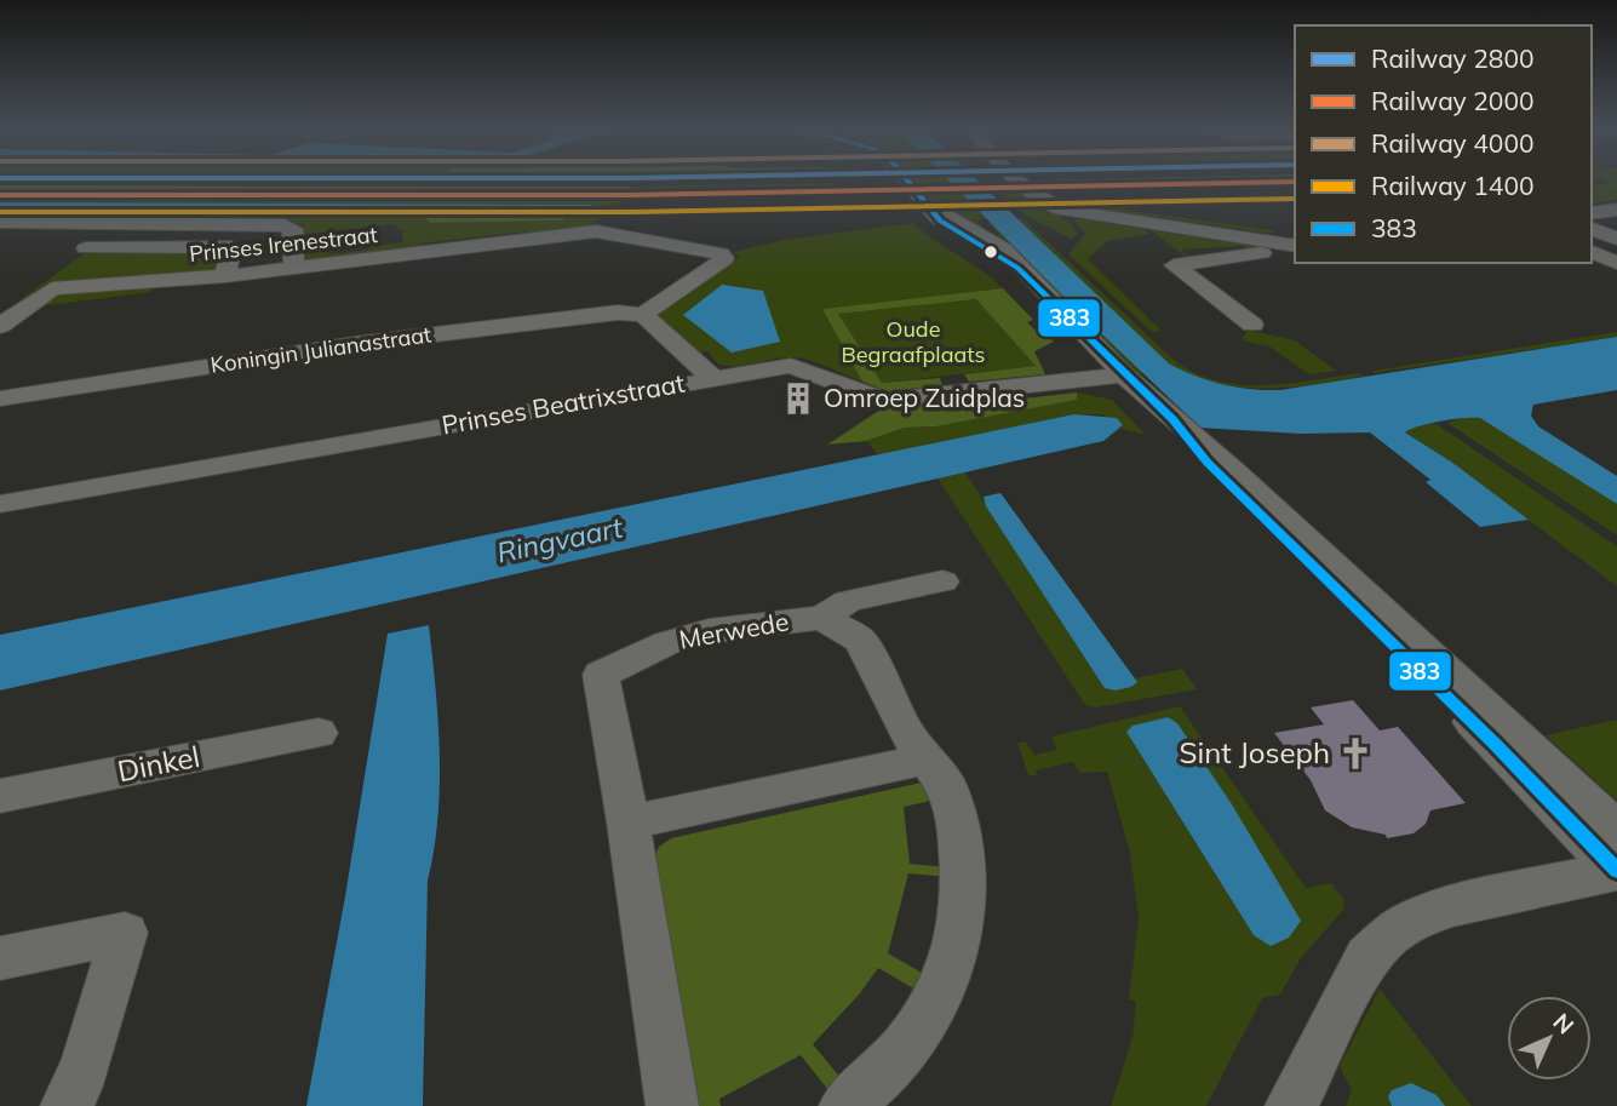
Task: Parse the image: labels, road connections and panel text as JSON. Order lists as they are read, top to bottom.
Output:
{
  "streets": {
    "street": [
      "Prinses Irenestraat",
      "Koningin Julianastraat",
      "Prinses Beatrixstraat",
      "Merwede",
      "Dinkel"
    ]
  },
  "water": ["Ringvaart"],
  "parks": ["Oude Begraafplaats"],
  "places": {
    "building": ["Omroep Zuidplas"],
    "church": ["Sint Joseph"]
  },
  "lines": ["transit line 383", "rail line 2000", "rail line 1400"],
  "legend": [
    "Railway 2800",
    "Railway 2000",
    "Railway 4000",
    "Railway 1400",
    "383"
  ],
  "north": "top right"
}
